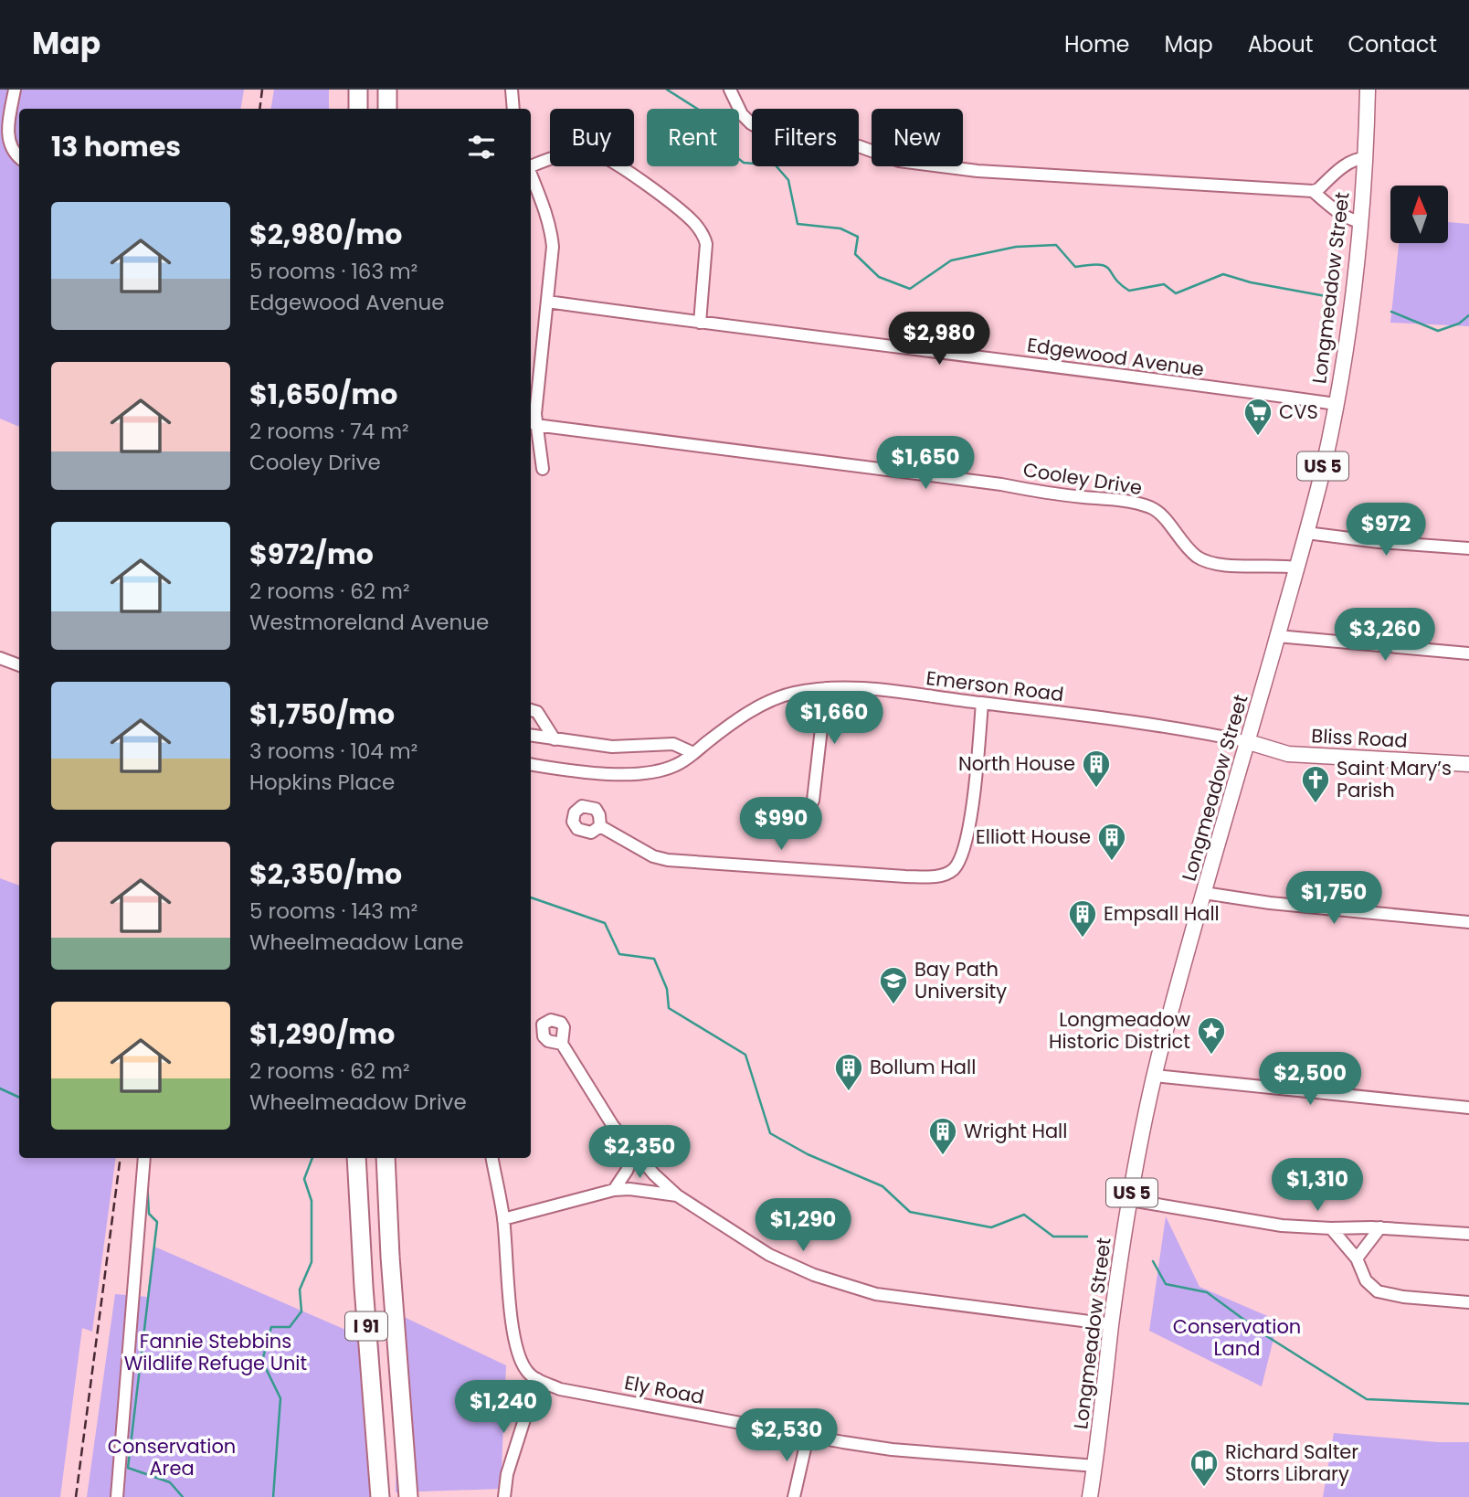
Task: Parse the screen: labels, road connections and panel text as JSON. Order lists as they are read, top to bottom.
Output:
{
  "streets": {
    "highway": ["I 91"],
    "main road": ["Longmeadow Street", "US 5", "Bliss Road"],
    "street": [
      "Edgewood Avenue",
      "Cooley Drive",
      "Emerson Road",
      "Ely Road"
    ]
  },
  "crossings": [
    ["Longmeadow Street", "Edgewood Avenue"],
    ["Longmeadow Street", "Cooley Drive"],
    ["Longmeadow Street", "Emerson Road"],
    ["Longmeadow Street", "Bliss Road"],
    ["Longmeadow Street", "Ely Road"],
    ["Emerson Road", "Bliss Road"]
  ],
  "parks": ["Conservation Land", "Fannie Stebbins Wildlife Refuge Unit", "Conservation Area"],
  "places": {
    "supermarket": ["CVS"],
    "building": [
      "North House",
      "Elliott House",
      "Empsall Hall",
      "Bollum Hall",
      "Wright Hall"
    ],
    "church": ["Saint Mary’s Parish"],
    "school or university": ["Bay Path University"],
    "place": ["Longmeadow Historic District"],
    "library": ["Richard Salter Storrs Library"]
  },
  "north": "top",
  "page": {
    "header": "Map",
    "nav": [
      "Home",
      "Map",
      "About",
      "Contact"
    ],
    "chip": [
      "Buy",
      "Rent",
      "Filters",
      "New"
    ],
    "heading": "13 homes",
    "list": [
      {
        "name": "$2,980/mo",
        "note": "5 rooms · 163 m² · Edgewood Avenue"
      },
      {
        "name": "$1,650/mo",
        "note": "2 rooms · 74 m² · Cooley Drive"
      },
      {
        "name": "$972/mo",
        "note": "2 rooms · 62 m² · Westmoreland Avenue"
      },
      {
        "name": "$1,750/mo",
        "note": "3 rooms · 104 m² · Hopkins Place"
      },
      {
        "name": "$2,350/mo",
        "note": "5 rooms · 143 m² · Wheelmeadow Lane"
      },
      {
        "name": "$1,290/mo",
        "note": "2 rooms · 62 m² · Wheelmeadow Drive"
      }
    ],
    "price": [
      "$2,980",
      "$1,650",
      "$972",
      "$3,260",
      "$1,660",
      "$990",
      "$1,750",
      "$2,500",
      "$2,350",
      "$1,310",
      "$1,290",
      "$1,240",
      "$2,530"
    ]
  }
}
